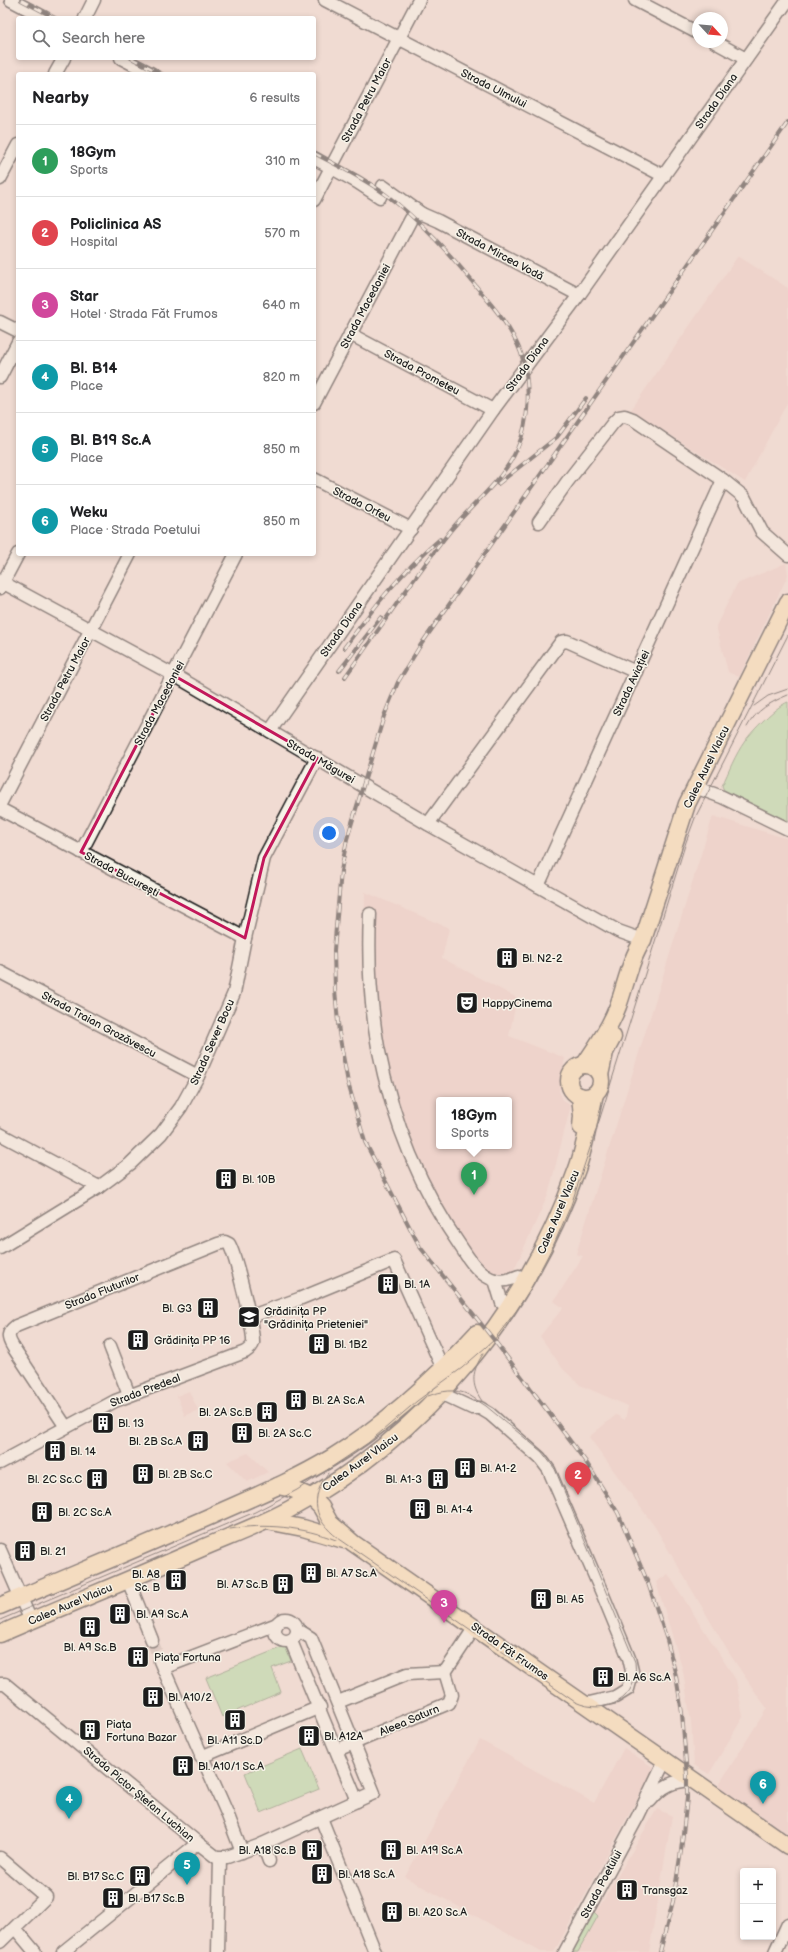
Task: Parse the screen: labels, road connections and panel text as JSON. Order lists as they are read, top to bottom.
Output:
{
  "streets": {
    "main road": ["Calea Aurel Vlaicu", "Strada Făt Frumos"],
    "street": [
      "Strada Ulmului",
      "Strada Petru Maior",
      "Strada Diana",
      "Strada Mircea Vodă",
      "Strada Macedoniei",
      "Strada Prometeu",
      "Strada Orfeu",
      "Strada Aviației",
      "Strada Măgurei",
      "Strada București",
      "Strada Traian Grozăvescu",
      "Strada Sever Bocu",
      "Strada Fluturilor",
      "Strada Predeal",
      "Aleea Saturn",
      "Strada Pictor Ștefan Luchian",
      "Strada Poetului"
    ]
  },
  "crossings": [
    ["Strada Ulmului", "Strada Petru Maior"],
    ["Strada Ulmului", "Strada Diana"],
    ["Strada Petru Maior", "Strada Mircea Vodă"],
    ["Strada Petru Maior", "Strada Măgurei"],
    ["Strada Diana", "Strada Mircea Vodă"],
    ["Strada Diana", "Strada Prometeu"],
    ["Strada Diana", "Strada Orfeu"],
    ["Strada Diana", "Strada Măgurei"],
    ["Strada Mircea Vodă", "Strada Macedoniei"],
    ["Strada Macedoniei", "Strada Prometeu"],
    ["Strada Macedoniei", "Strada Măgurei"],
    ["Strada Macedoniei", "Strada București"],
    ["Strada Aviației", "Strada Măgurei"],
    ["Strada Măgurei", "Calea Aurel Vlaicu"],
    ["Strada Măgurei", "Strada Sever Bocu"],
    ["Calea Aurel Vlaicu", "Strada Făt Frumos"],
    ["Strada București", "Strada Sever Bocu"],
    ["Strada Traian Grozăvescu", "Strada Sever Bocu"],
    ["Strada Fluturilor", "Strada Predeal"],
    ["Strada Făt Frumos", "Strada Poetului"]
  ],
  "places": {
    "building": [
      "Bl. N2-2",
      "Bl. 10B",
      "Bl. 1A",
      "Bl. G3",
      "Grădinița PP 16",
      "Bl. 1B2",
      "Bl. 2A Sc.A",
      "Bl. 2A Sc.B",
      "Bl. 13",
      "Bl. 2A Sc.C",
      "Bl. 2B Sc.A",
      "Bl. 14",
      "Bl. A1-2",
      "Bl. 2B Sc.C",
      "Bl. 2C Sc.C",
      "Bl. A1-3",
      "Bl. A1-4",
      "Bl. 2C Sc.A",
      "Bl. 21",
      "Bl. A7 Sc.A",
      "Bl. A8 Sc. B",
      "Bl. A7 Sc.B",
      "Bl. A5",
      "Bl. A9 Sc.A",
      "Bl. A9 Sc.B",
      "Piața Fortuna",
      "Bl. A6 Sc.A",
      "Bl. A10/2",
      "Bl. A11 Sc.D",
      "Piața Fortuna Bazar",
      "Bl. A12A",
      "Bl. A10/1 Sc.A",
      "Bl. A18 Sc.B",
      "Bl. A19 Sc.A",
      "Bl. A18 Sc.A",
      "Bl. B17 Sc.C",
      "Transgaz",
      "Bl. B17 Sc.B",
      "Bl. A20 Sc.A"
    ],
    "theatre": ["HappyCinema"],
    "school or university": ["Grădinița PP \"Grădinița Prieteniei\""]
  },
  "north": "bottom right",
  "page": {
    "search": "Search here",
    "heading": ["Nearby", "6 results"],
    "list": [
      {
        "mark": "1",
        "name": "18Gym",
        "note": "Sports",
        "value": "310 m"
      },
      {
        "mark": "2",
        "name": "Policlinica AS",
        "note": "Hospital",
        "value": "570 m"
      },
      {
        "mark": "3",
        "name": "Star",
        "note": "Hotel · Strada Făt Frumos",
        "value": "640 m"
      },
      {
        "mark": "4",
        "name": "Bl. B14",
        "note": "Place",
        "value": "820 m"
      },
      {
        "mark": "5",
        "name": "Bl. B19 Sc.A",
        "note": "Place",
        "value": "850 m"
      },
      {
        "mark": "6",
        "name": "Weku",
        "note": "Place · Strada Poetului",
        "value": "850 m"
      }
    ],
    "popup": ["18Gym", "Sports"],
    "pins": [
      "1",
      "2",
      "3",
      "6",
      "4",
      "5"
    ],
    "map_buttons": ["+", "−"]
  }
}
